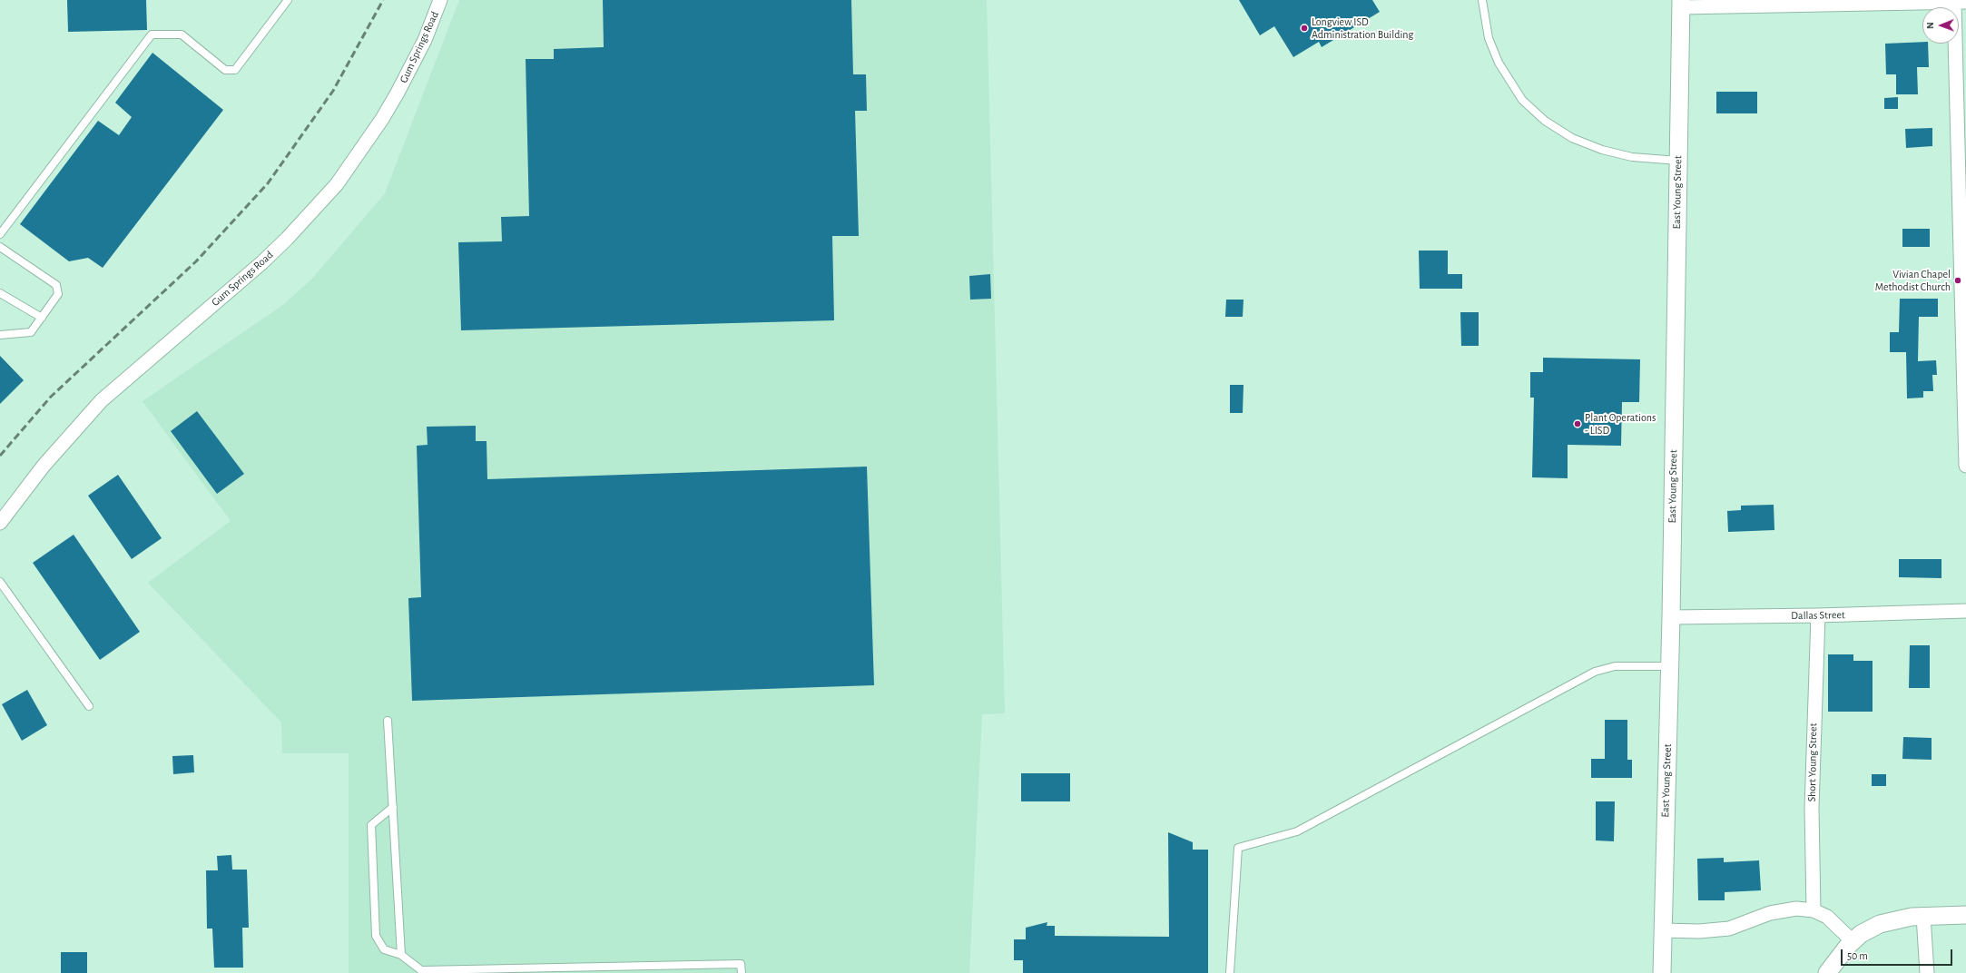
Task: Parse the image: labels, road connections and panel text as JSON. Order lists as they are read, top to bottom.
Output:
{
  "streets": {
    "street": [
      "Gum Springs Road",
      "East Young Street",
      "Dallas Street",
      "Short Young Street"
    ]
  },
  "crossings": [
    ["East Young Street", "Dallas Street"],
    ["Dallas Street", "Short Young Street"]
  ],
  "places": ["Longview ISD Administration Building", "Vivian Chapel Methodist Church", "Plant Operations - LISD"],
  "scale_bar": "50 m",
  "north": "left"
}
